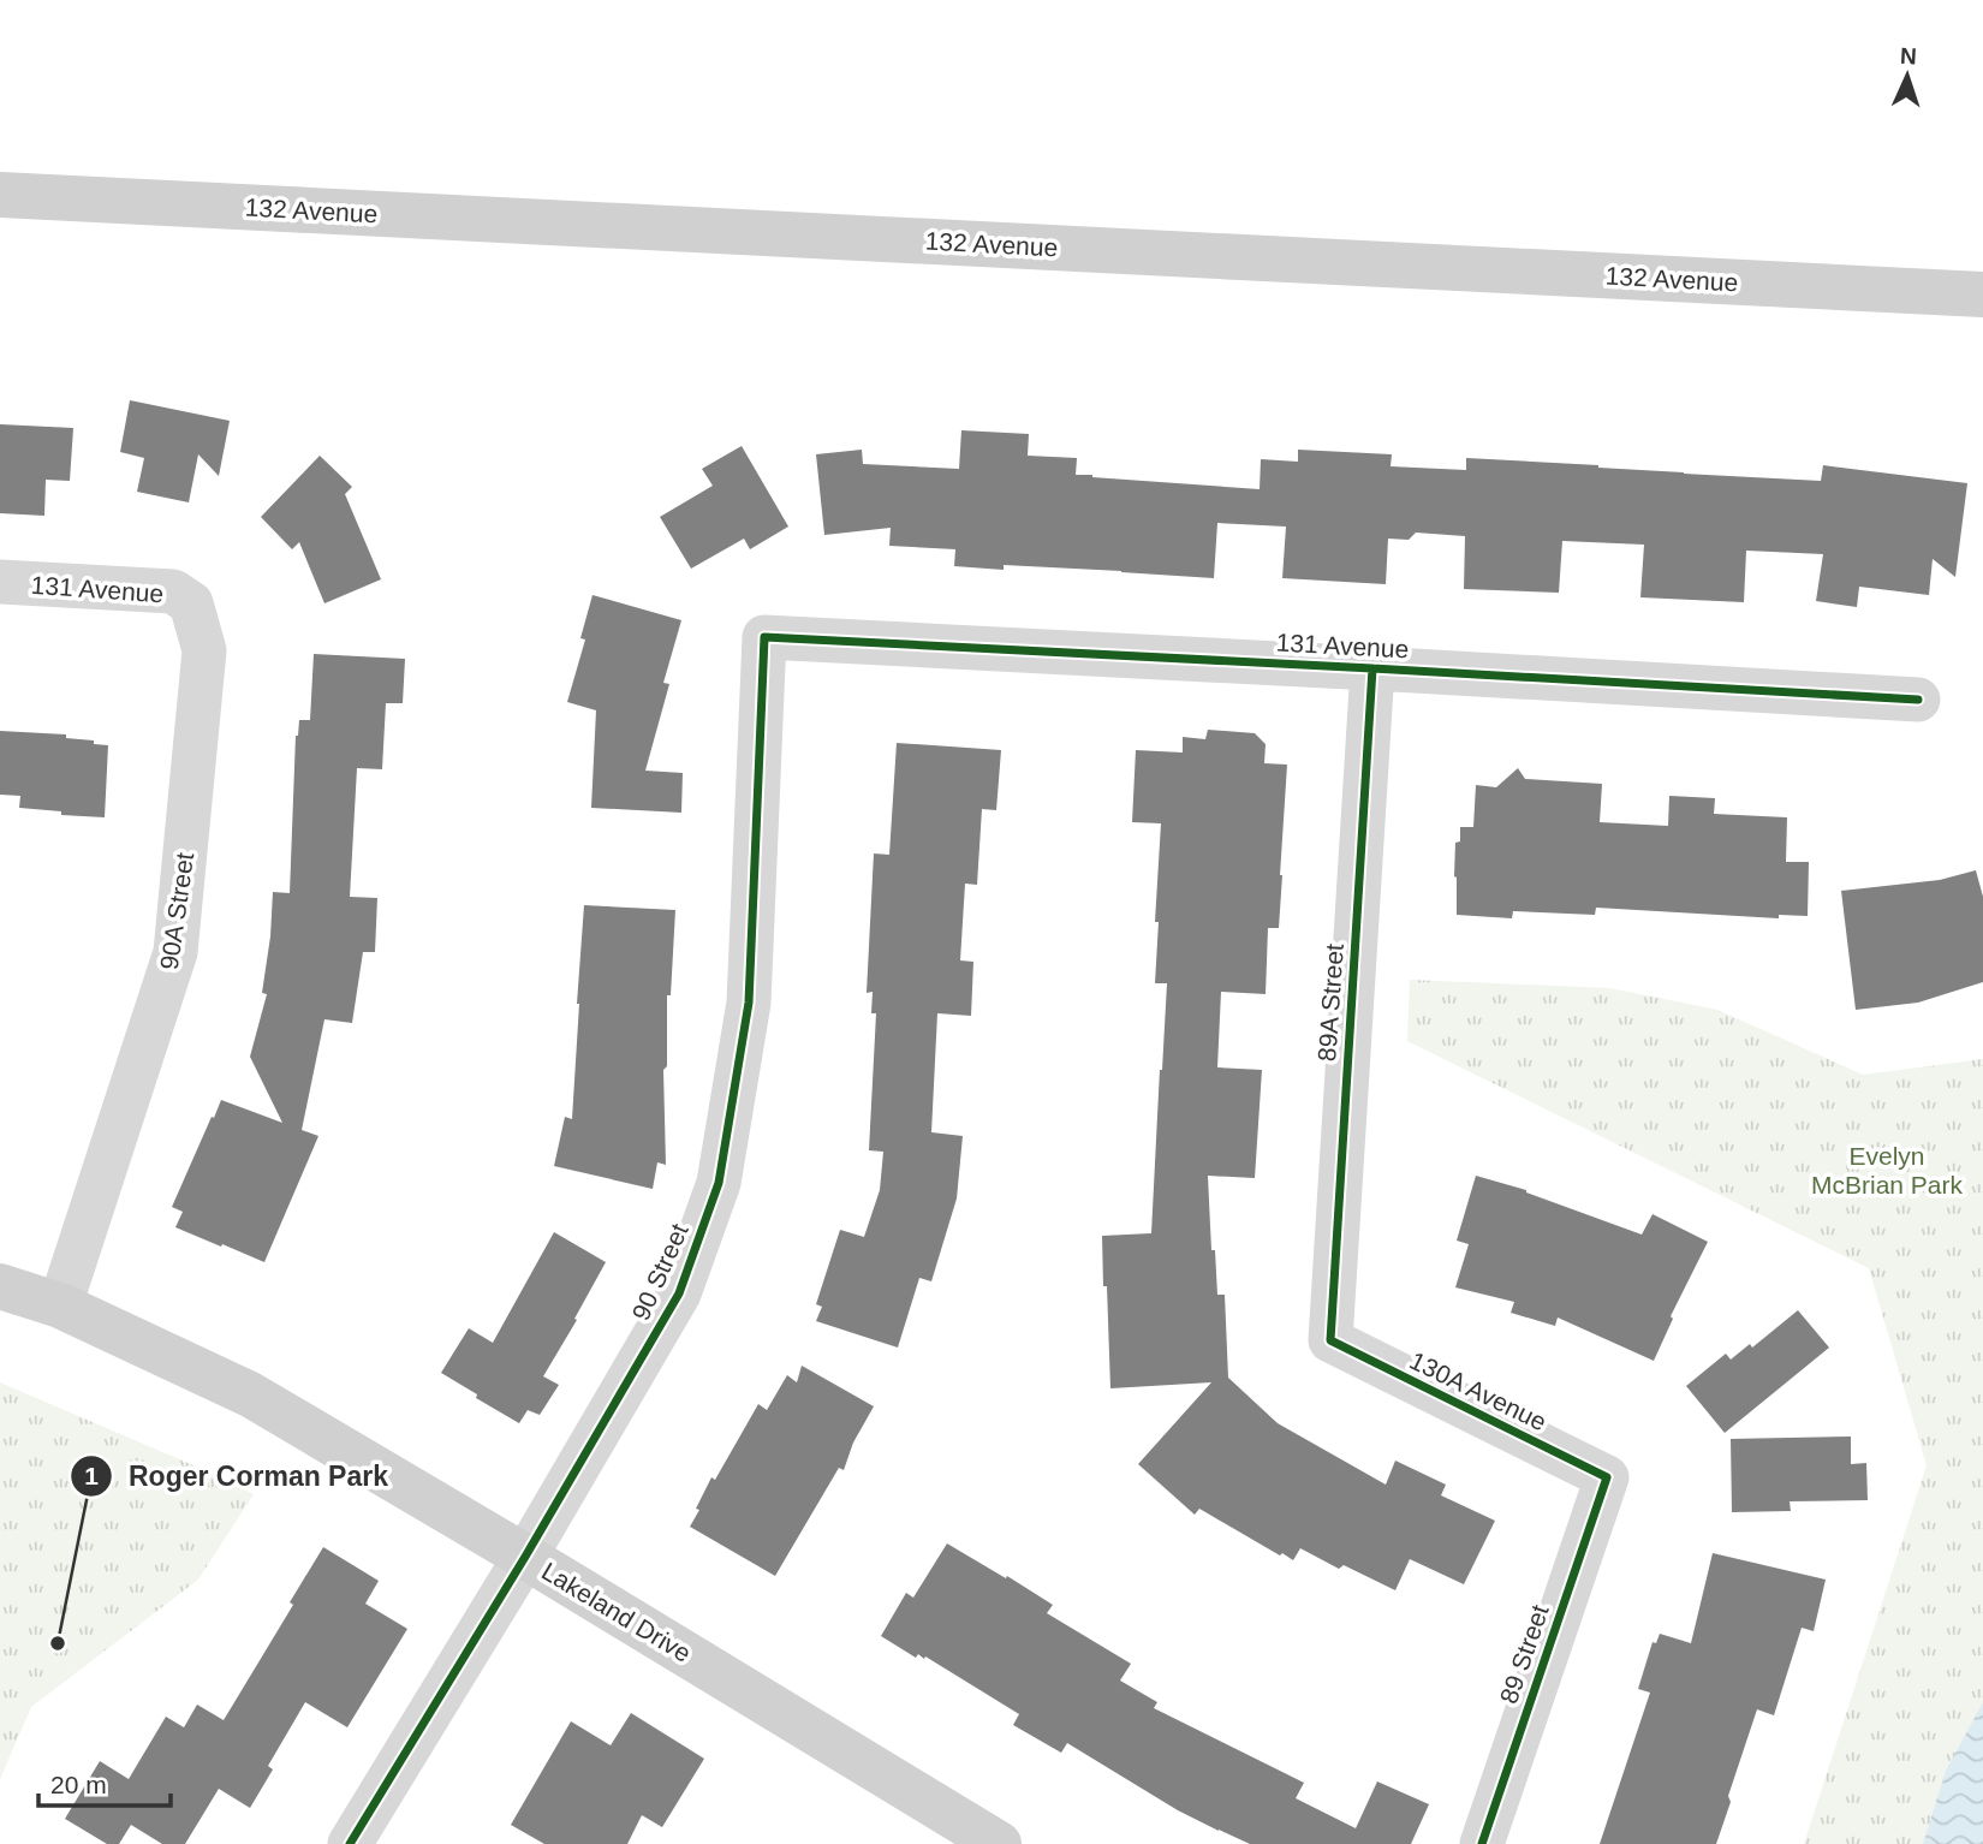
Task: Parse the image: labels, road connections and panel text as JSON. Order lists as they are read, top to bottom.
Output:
{
  "streets": {
    "main road": ["132 Avenue", "Lakeland Drive"],
    "street": [
      "131 Avenue",
      "90A Street",
      "89A Street",
      "90 Street",
      "130A Avenue",
      "89 Street"
    ]
  },
  "crossings": [
    ["131 Avenue", "90A Street"],
    ["131 Avenue", "89A Street"],
    ["131 Avenue", "90 Street"],
    ["90A Street", "Lakeland Drive"],
    ["89A Street", "130A Avenue"],
    ["90 Street", "Lakeland Drive"],
    ["130A Avenue", "89 Street"]
  ],
  "parks": ["Evelyn McBrian Park"],
  "places": ["Roger Corman Park"],
  "scale_bar": "20 m",
  "north": "top"
}
